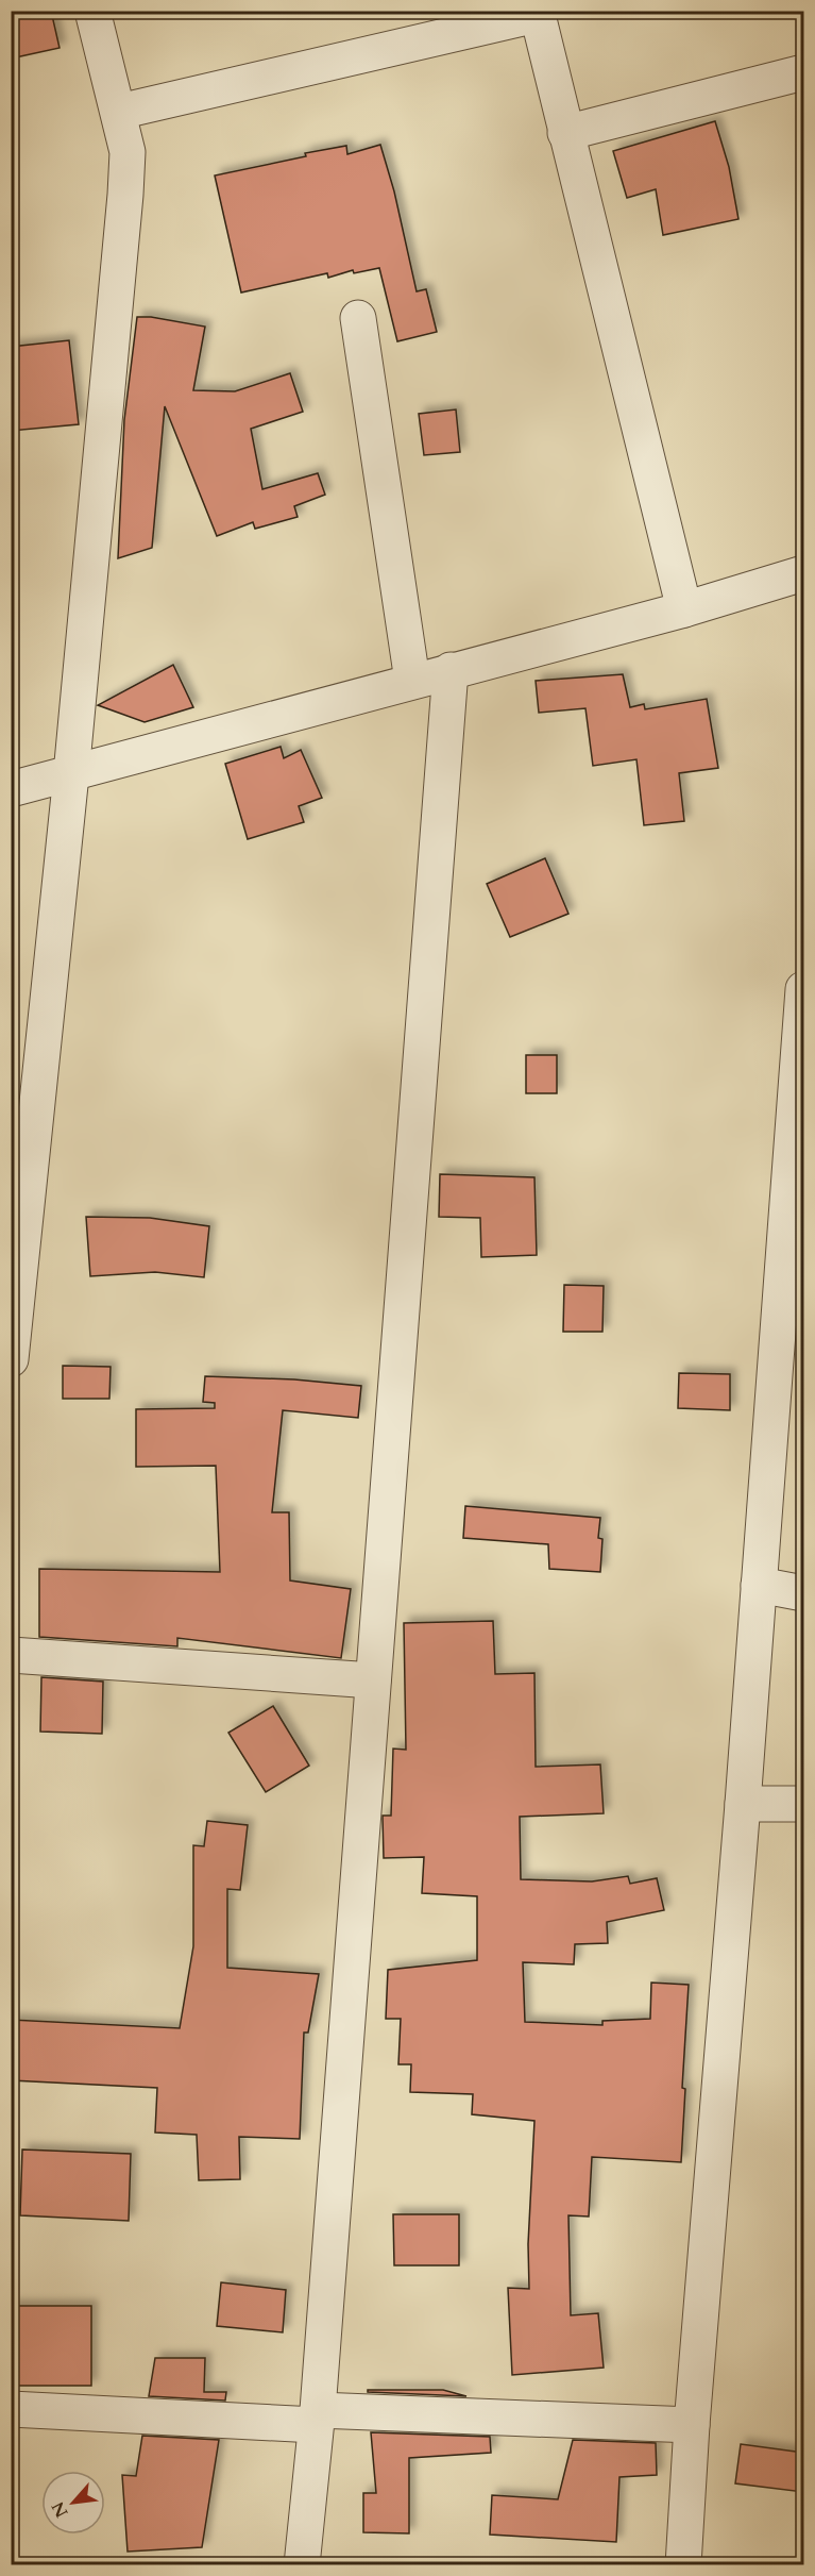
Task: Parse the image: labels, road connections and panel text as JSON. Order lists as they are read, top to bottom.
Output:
{
  "north": "bottom left"
}
